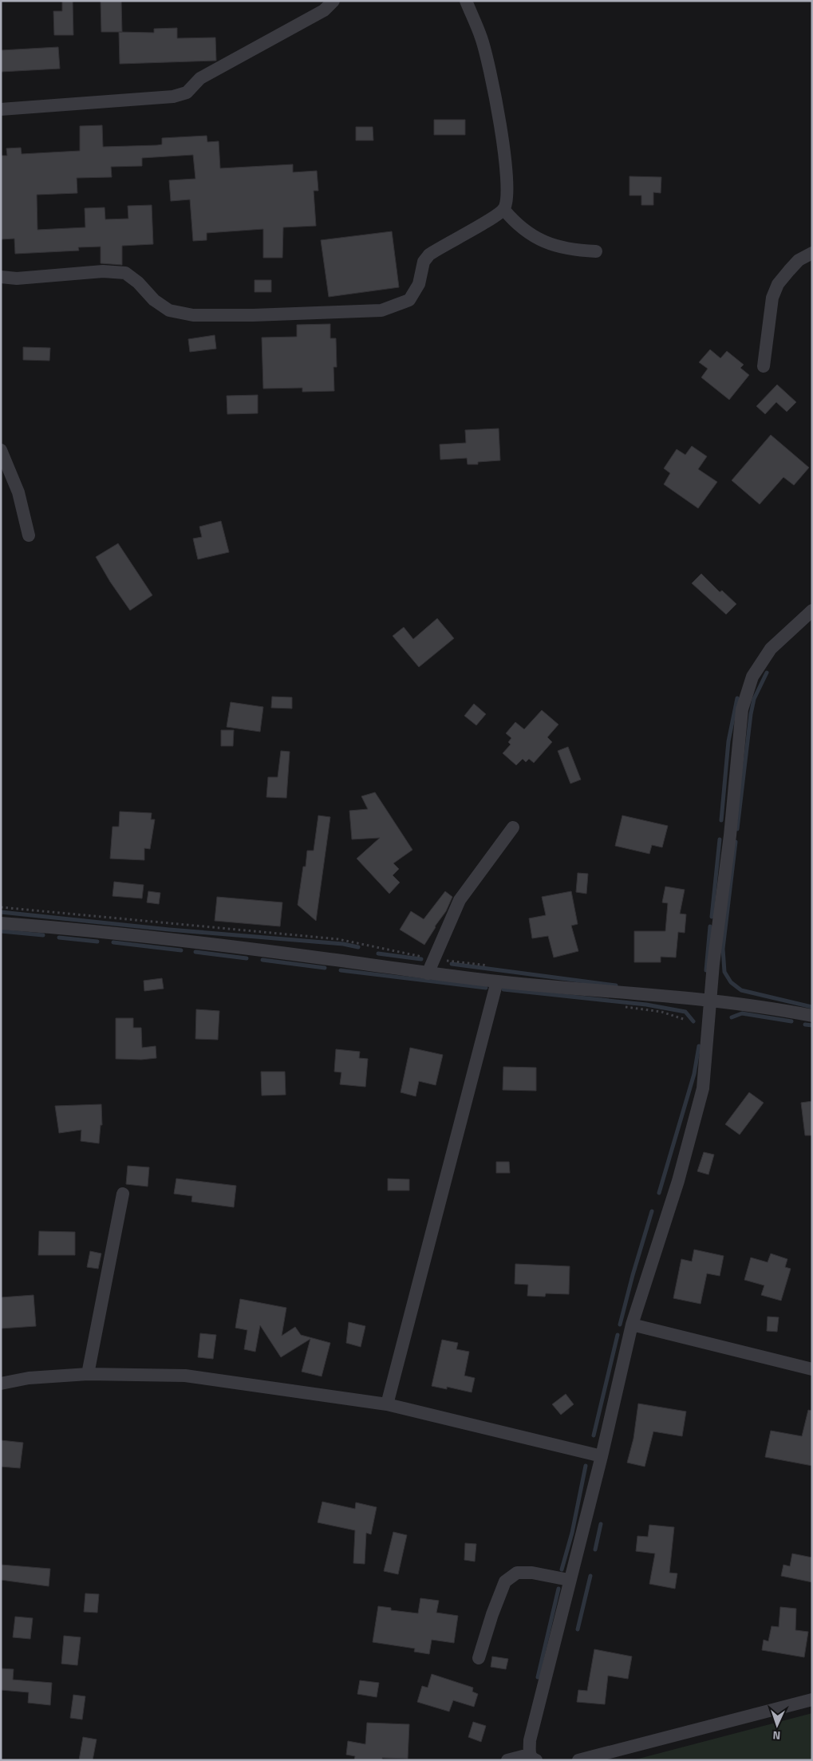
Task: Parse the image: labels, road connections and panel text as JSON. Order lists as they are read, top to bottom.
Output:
{
  "north": "bottom"
}
